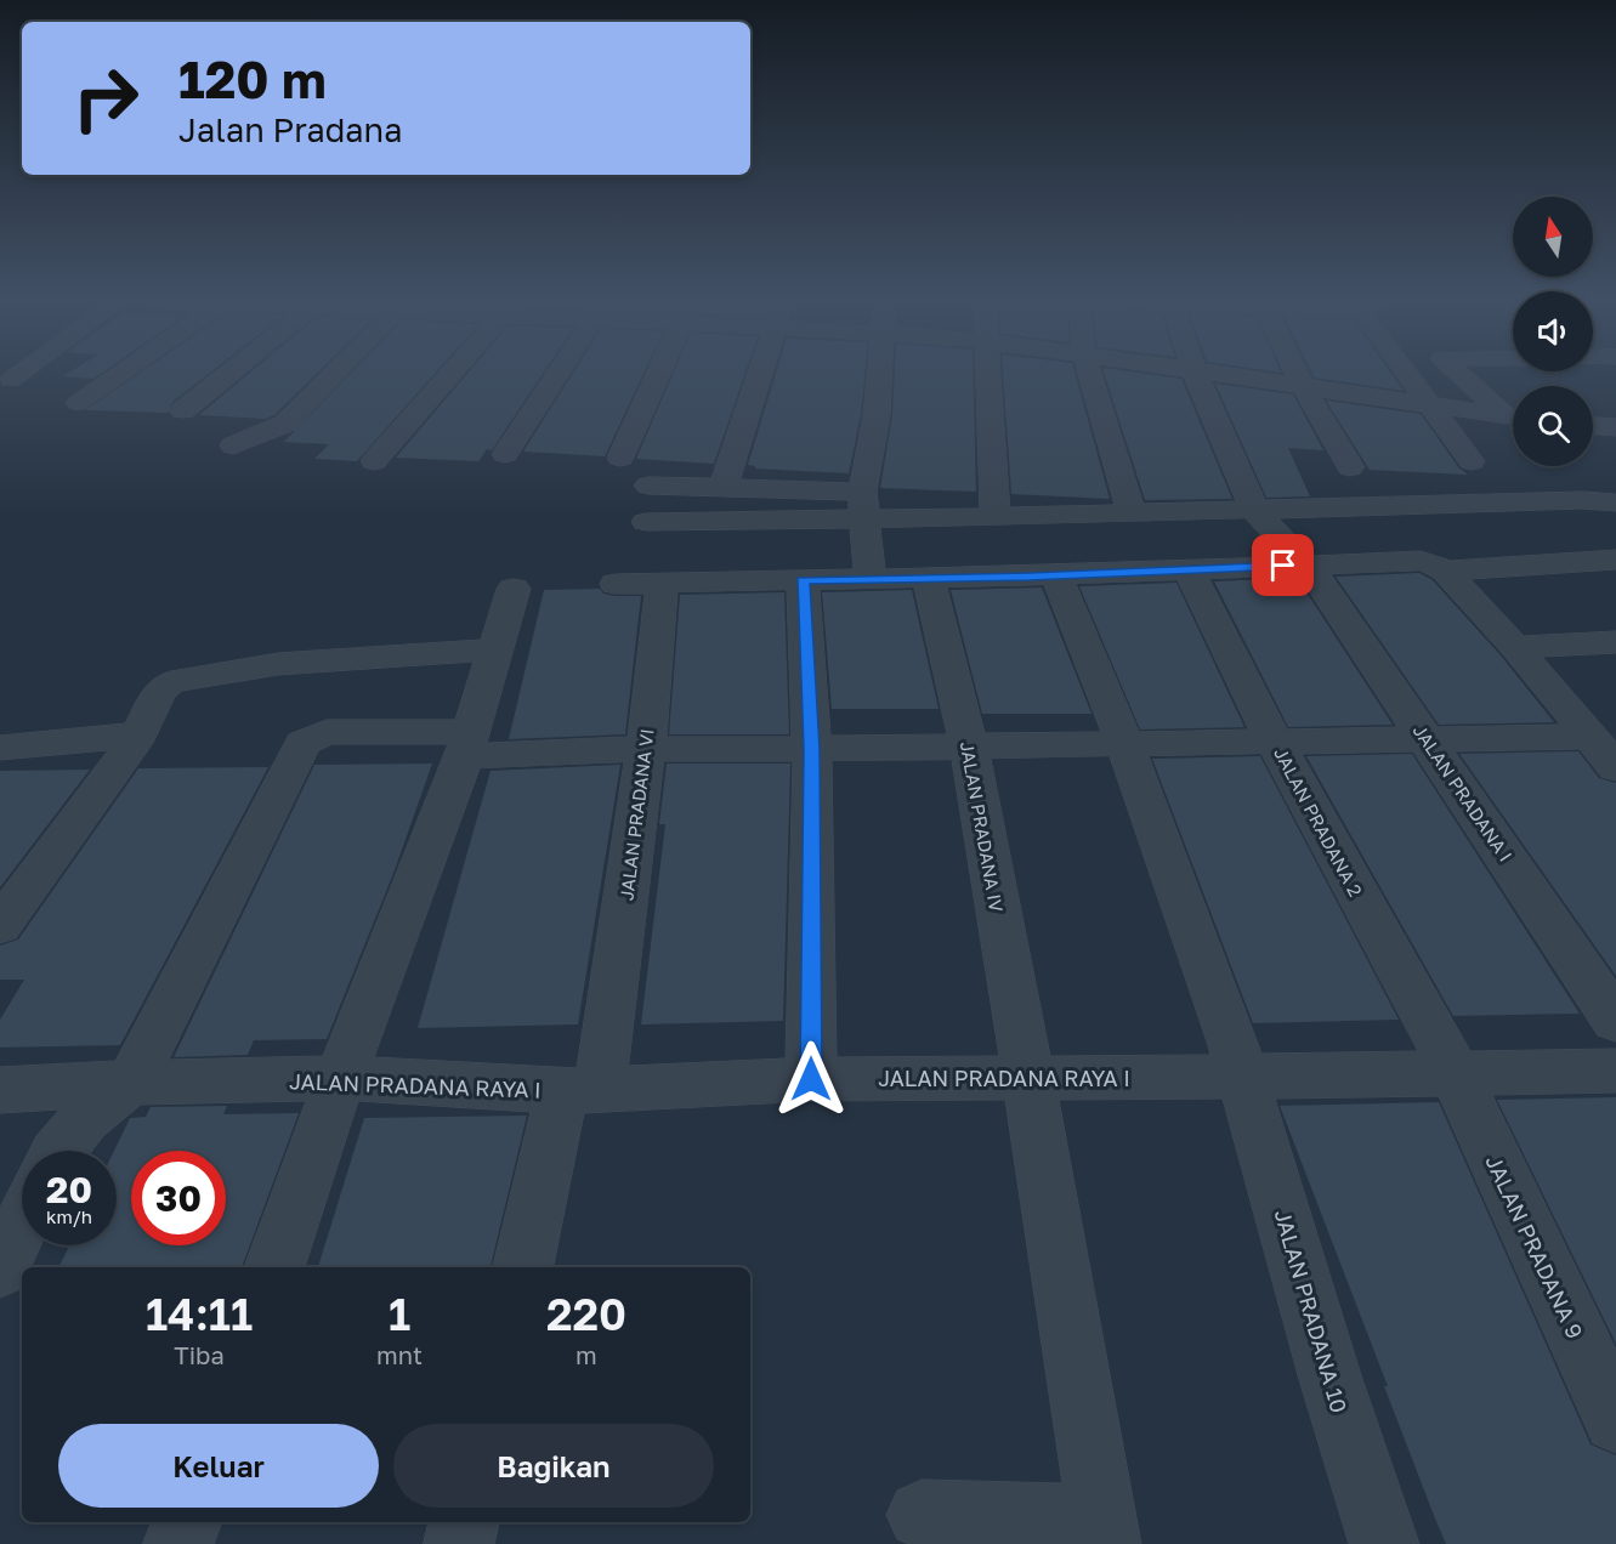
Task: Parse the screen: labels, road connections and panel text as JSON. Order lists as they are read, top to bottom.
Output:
{
  "streets": {
    "street": [
      "JALAN PRADANA I",
      "JALAN PRADANA VI",
      "JALAN PRADANA 2",
      "JALAN PRADANA IV",
      "JALAN PRADANA RAYA I",
      "JALAN PRADANA 9",
      "JALAN PRADANA 10"
    ]
  },
  "crossings": [
    ["JALAN PRADANA VI", "JALAN PRADANA RAYA I"],
    ["JALAN PRADANA 2", "JALAN PRADANA RAYA I"],
    ["JALAN PRADANA 2", "JALAN PRADANA 9"],
    ["JALAN PRADANA IV", "JALAN PRADANA RAYA I"],
    ["JALAN PRADANA RAYA I", "JALAN PRADANA 9"],
    ["JALAN PRADANA RAYA I", "JALAN PRADANA 10"]
  ],
  "north": "top",
  "page": {
    "turn": ["120 m", "Jalan Pradana"],
    "speed": "20 km/h",
    "limit": "30",
    "eta": [
      "14:11",
      "Tiba",
      "1",
      "mnt",
      "220",
      "m"
    ],
    "buttons": ["Keluar", "Bagikan"]
  }
}
